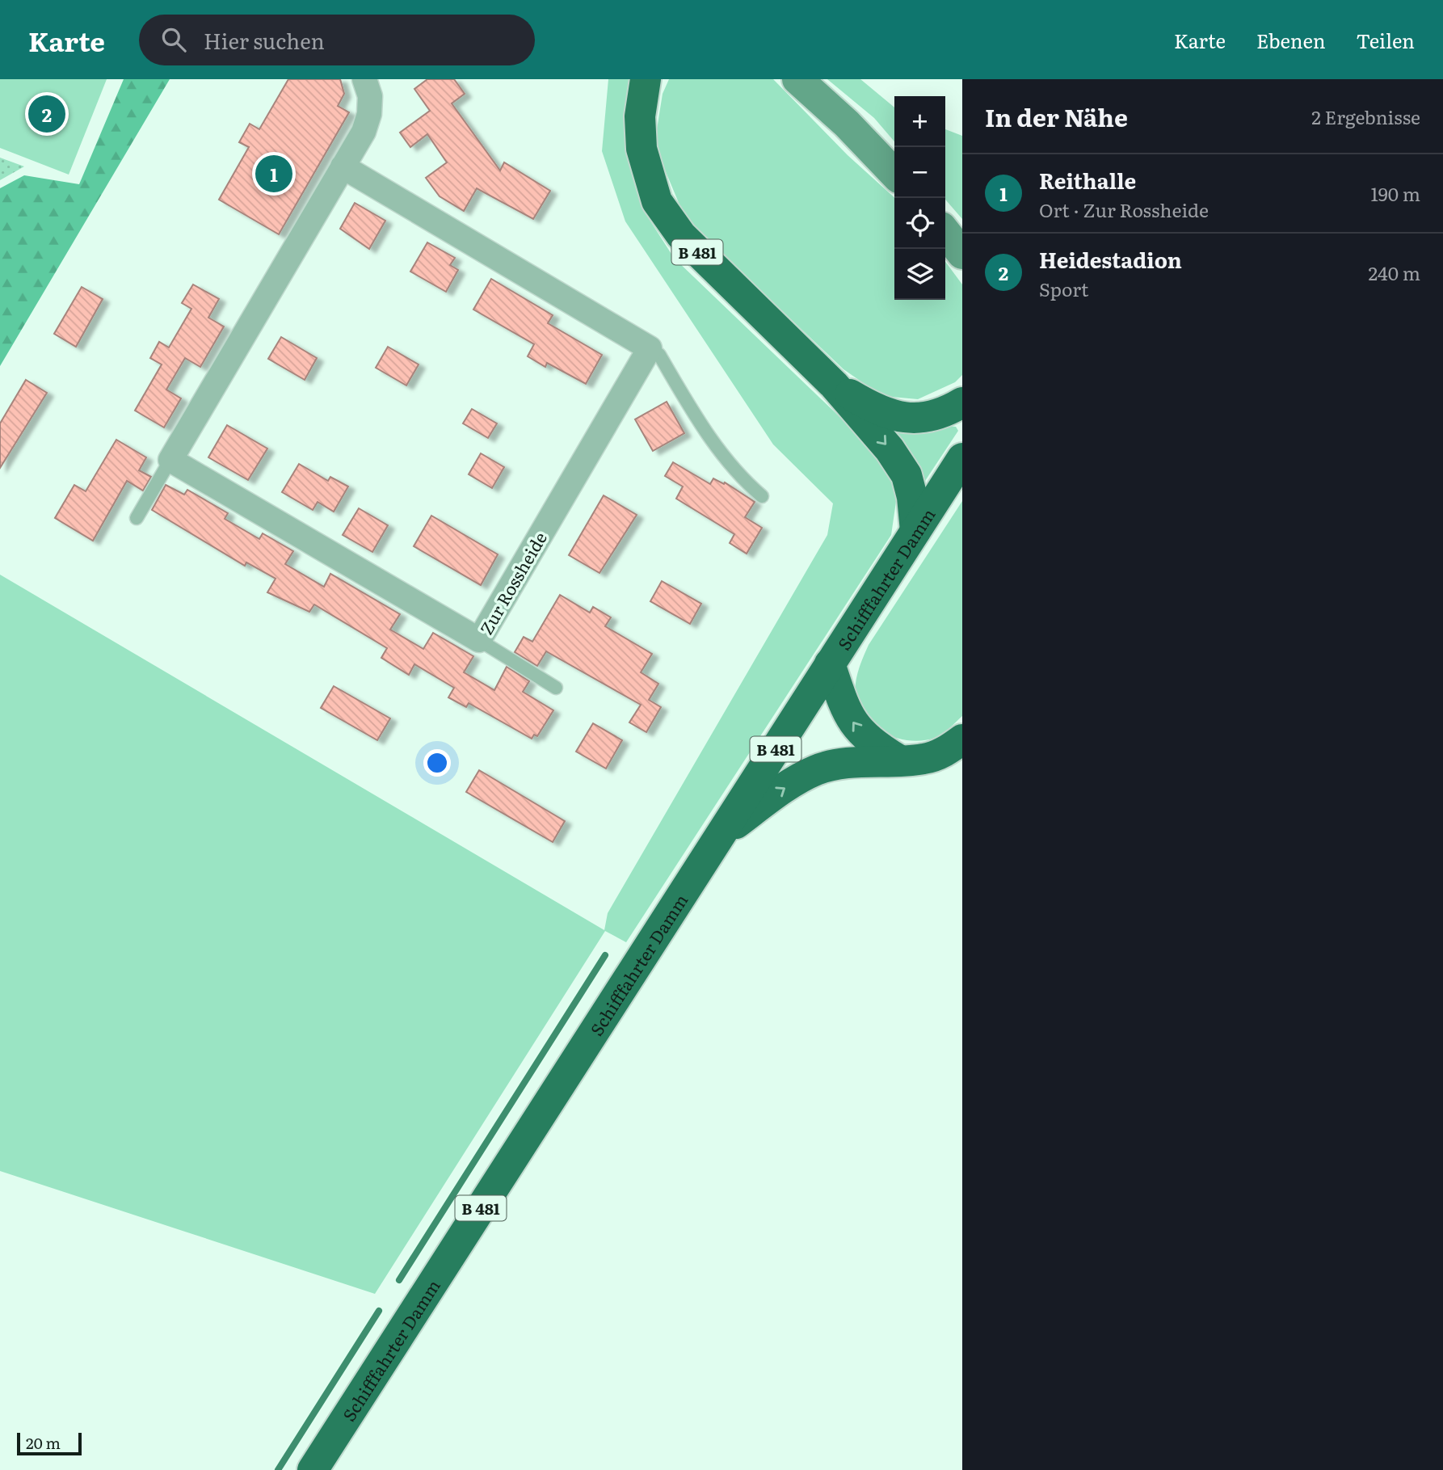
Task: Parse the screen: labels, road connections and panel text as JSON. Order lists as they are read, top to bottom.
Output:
{
  "streets": {
    "highway": ["B 481", "Schifffahrter Damm"],
    "street": ["Zur Rossheide"]
  },
  "crossings": [
    ["B 481", "Schifffahrter Damm"]
  ],
  "scale_bar": "20 m",
  "page": {
    "header": "Karte",
    "search": "Hier suchen",
    "nav": ["Karte", "Ebenen", "Teilen"],
    "heading": ["In der Nähe", "2 Ergebnisse"],
    "pins": ["2", "1"],
    "map_buttons": ["+", "−"],
    "list": [
      {
        "mark": "1",
        "name": "Reithalle",
        "note": "Ort · Zur Rossheide",
        "value": "190 m"
      },
      {
        "mark": "2",
        "name": "Heidestadion",
        "note": "Sport",
        "value": "240 m"
      }
    ],
    "scale": "20 m"
  }
}
